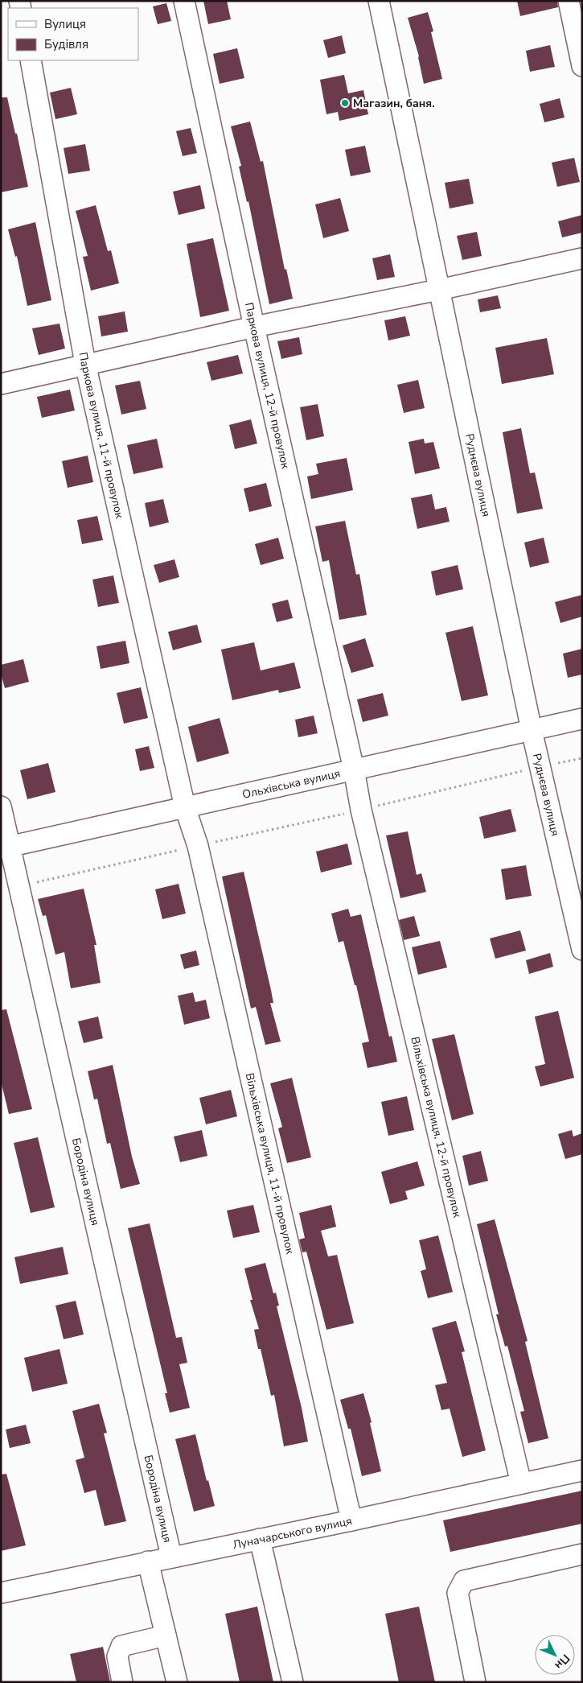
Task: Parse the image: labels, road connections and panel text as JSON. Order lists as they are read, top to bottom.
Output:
{
  "streets": {
    "street": [
      "Паркова вулиця, 12-й провулок",
      "Паркова вулиця, 11-й провулок",
      "Руднєва вулиця",
      "Ольхівська вулиця",
      "Вільхівська вулиця, 12-й провулок",
      "Вільхівська вулиця, 11-й провулок",
      "Бородіна вулиця",
      "Луначарського вулиця"
    ]
  },
  "crossings": [
    ["Паркова вулиця, 12-й провулок", "Ольхівська вулиця"],
    ["Паркова вулиця, 12-й провулок", "Вільхівська вулиця, 12-й провулок"],
    ["Паркова вулиця, 11-й провулок", "Ольхівська вулиця"],
    ["Паркова вулиця, 11-й провулок", "Вільхівська вулиця, 11-й провулок"],
    ["Руднєва вулиця", "Ольхівська вулиця"],
    ["Ольхівська вулиця", "Вільхівська вулиця, 12-й провулок"],
    ["Ольхівська вулиця", "Вільхівська вулиця, 11-й провулок"],
    ["Ольхівська вулиця", "Бородіна вулиця"],
    ["Вільхівська вулиця, 12-й провулок", "Луначарського вулиця"],
    ["Вільхівська вулиця, 11-й провулок", "Луначарського вулиця"],
    ["Бородіна вулиця", "Луначарського вулиця"]
  ],
  "places": ["Магазин, баня."],
  "legend": ["Вулиця", "Будівля"],
  "north": "bottom right"
}
